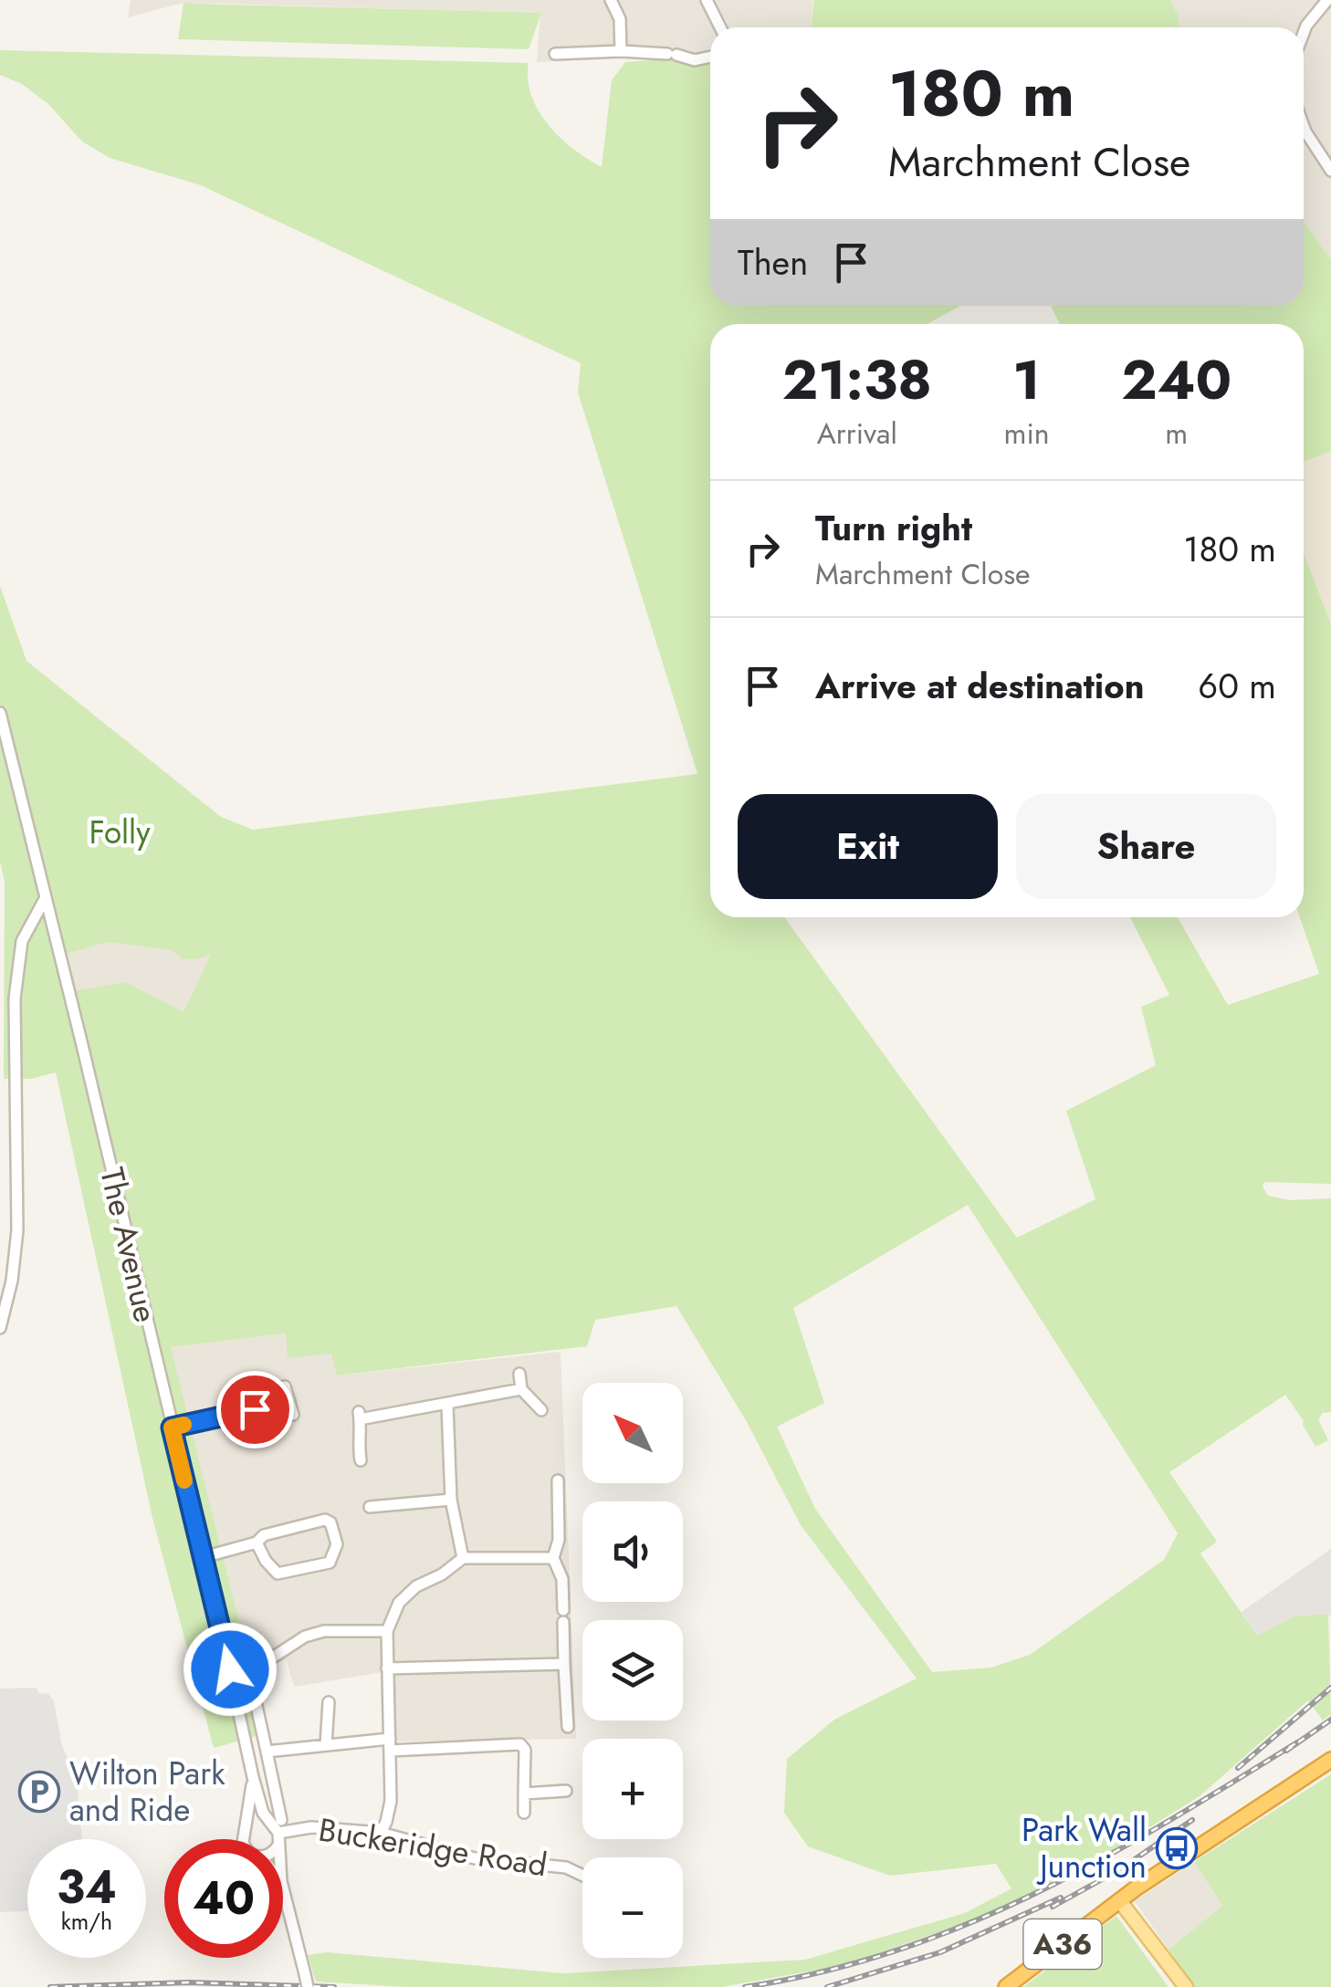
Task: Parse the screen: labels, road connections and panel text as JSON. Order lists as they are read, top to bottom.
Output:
{
  "streets": {
    "highway": ["A36"],
    "street": ["The Avenue", "Buckeridge Road"]
  },
  "crossings": [
    ["The Avenue", "Buckeridge Road"]
  ],
  "parks": ["Folly"],
  "places": {
    "parking": ["Wilton Park and Ride"],
    "bus stop": ["Park Wall Junction"]
  },
  "north": "top left",
  "page": {
    "turn": ["180 m", "Marchment Close"],
    "then": "Then",
    "eta": [
      "21:38",
      "Arrival",
      "1",
      "min",
      "240",
      "m"
    ],
    "list": [
      {
        "name": "Turn right",
        "note": "Marchment Close",
        "value": "180 m"
      },
      {
        "name": "Arrive at destination",
        "value": "60 m"
      }
    ],
    "buttons": ["Exit", "Share"],
    "map_buttons": ["+", "−"],
    "speed": "34 km/h",
    "limit": "40"
  }
}
